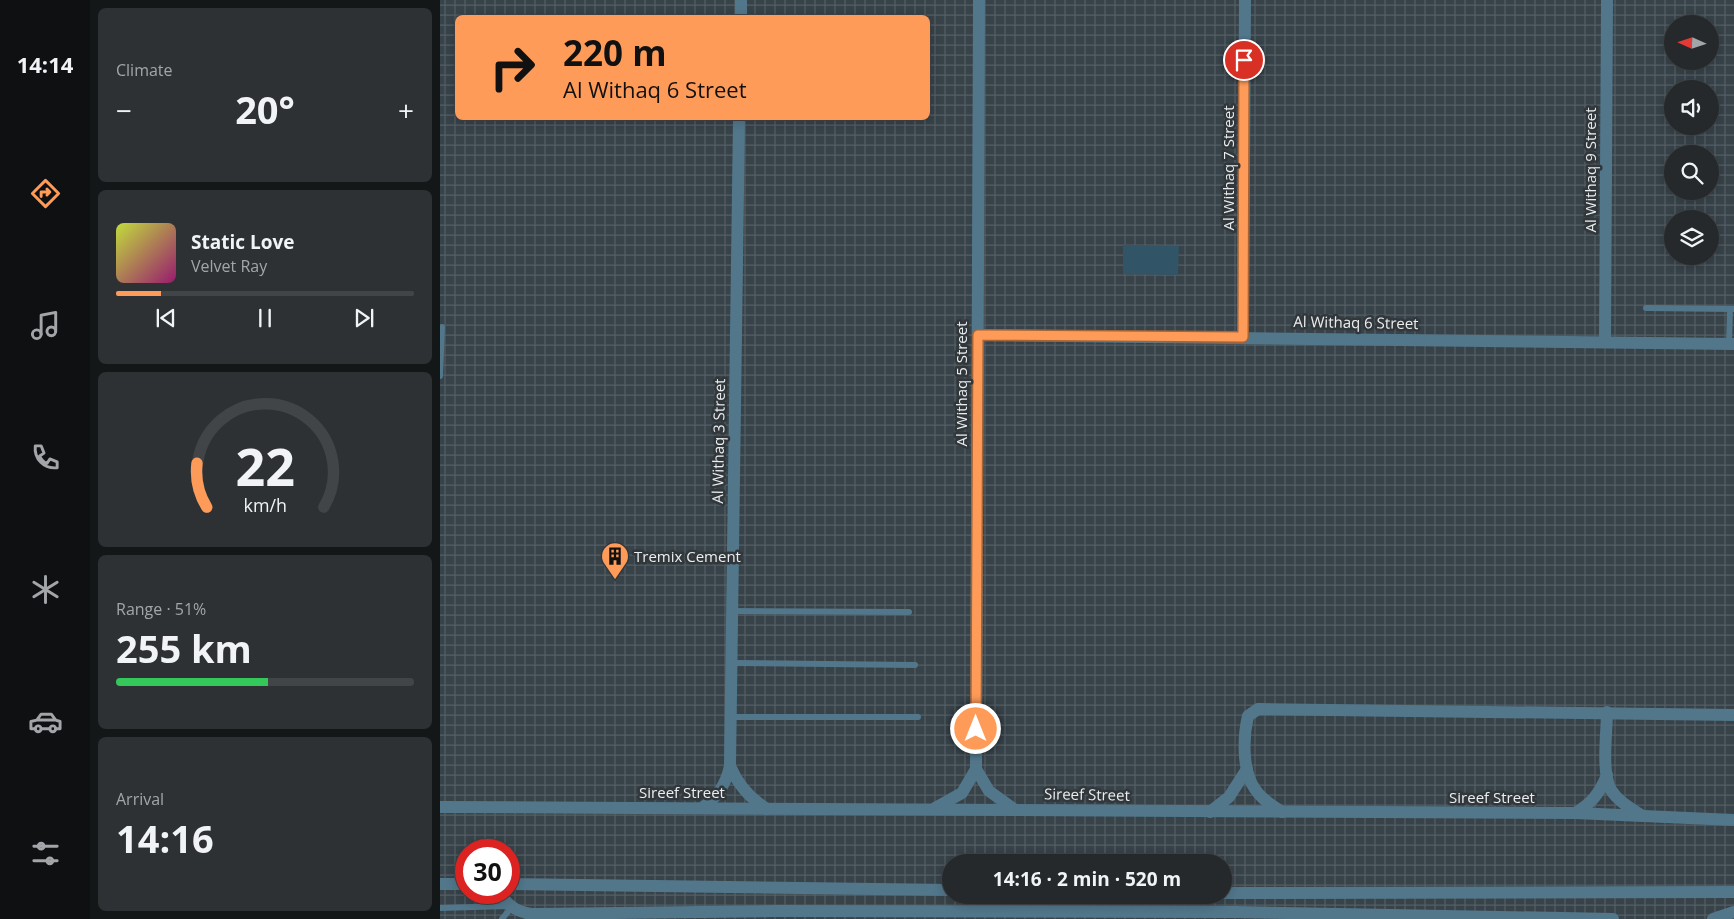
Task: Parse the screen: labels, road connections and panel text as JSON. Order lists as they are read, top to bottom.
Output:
{
  "streets": {
    "street": [
      "Al Withaq 7 Street",
      "Al Withaq 9 Street",
      "Al Withaq 6 Street",
      "Al Withaq 5 Street",
      "Al Withaq 3 Street",
      "Sireef Street"
    ]
  },
  "crossings": [
    ["Al Withaq 7 Street", "Al Withaq 6 Street"],
    ["Al Withaq 9 Street", "Al Withaq 6 Street"],
    ["Al Withaq 6 Street", "Al Withaq 5 Street"],
    ["Al Withaq 5 Street", "Sireef Street"],
    ["Al Withaq 3 Street", "Sireef Street"]
  ],
  "places": {
    "building": ["Tremix Cement"]
  },
  "north": "left",
  "page": {
    "tabs": "14:14",
    "tile": [
      "Climate",
      ["Range · 51%", "255 km"],
      ["Arrival", "14:16"]
    ],
    "turn": ["220 m", "Al Withaq 6 Street"],
    "heat": ["−", "20°", "+"],
    "song": ["Static Love", "Velvet Ray"],
    "limit": "30",
    "trip": "14:16 · 2 min · 520 m",
    "gauge": ["22", "km/h"]
  }
}
